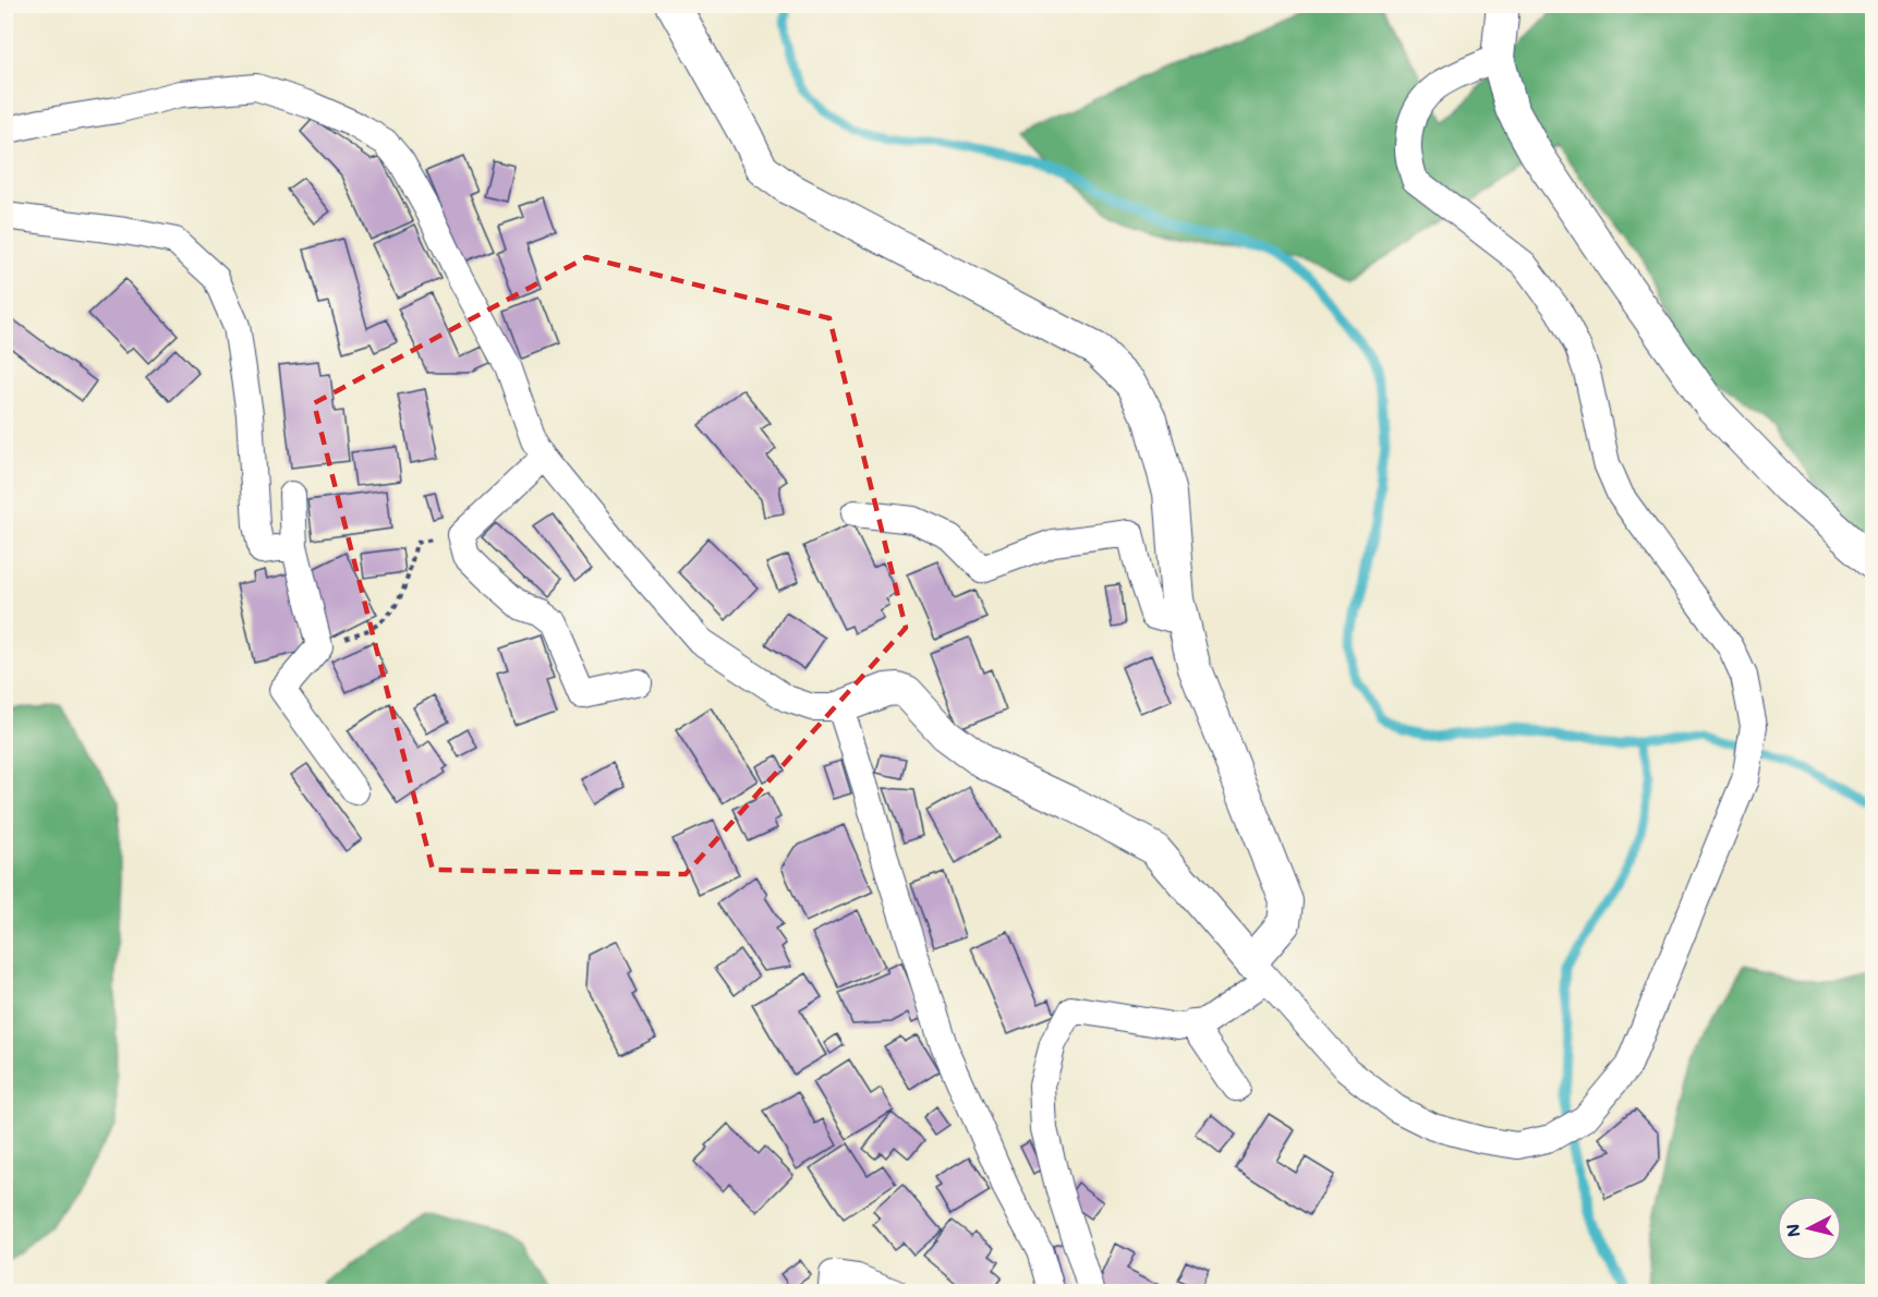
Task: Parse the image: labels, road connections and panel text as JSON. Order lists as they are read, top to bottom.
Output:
{
  "north": "left"
}
